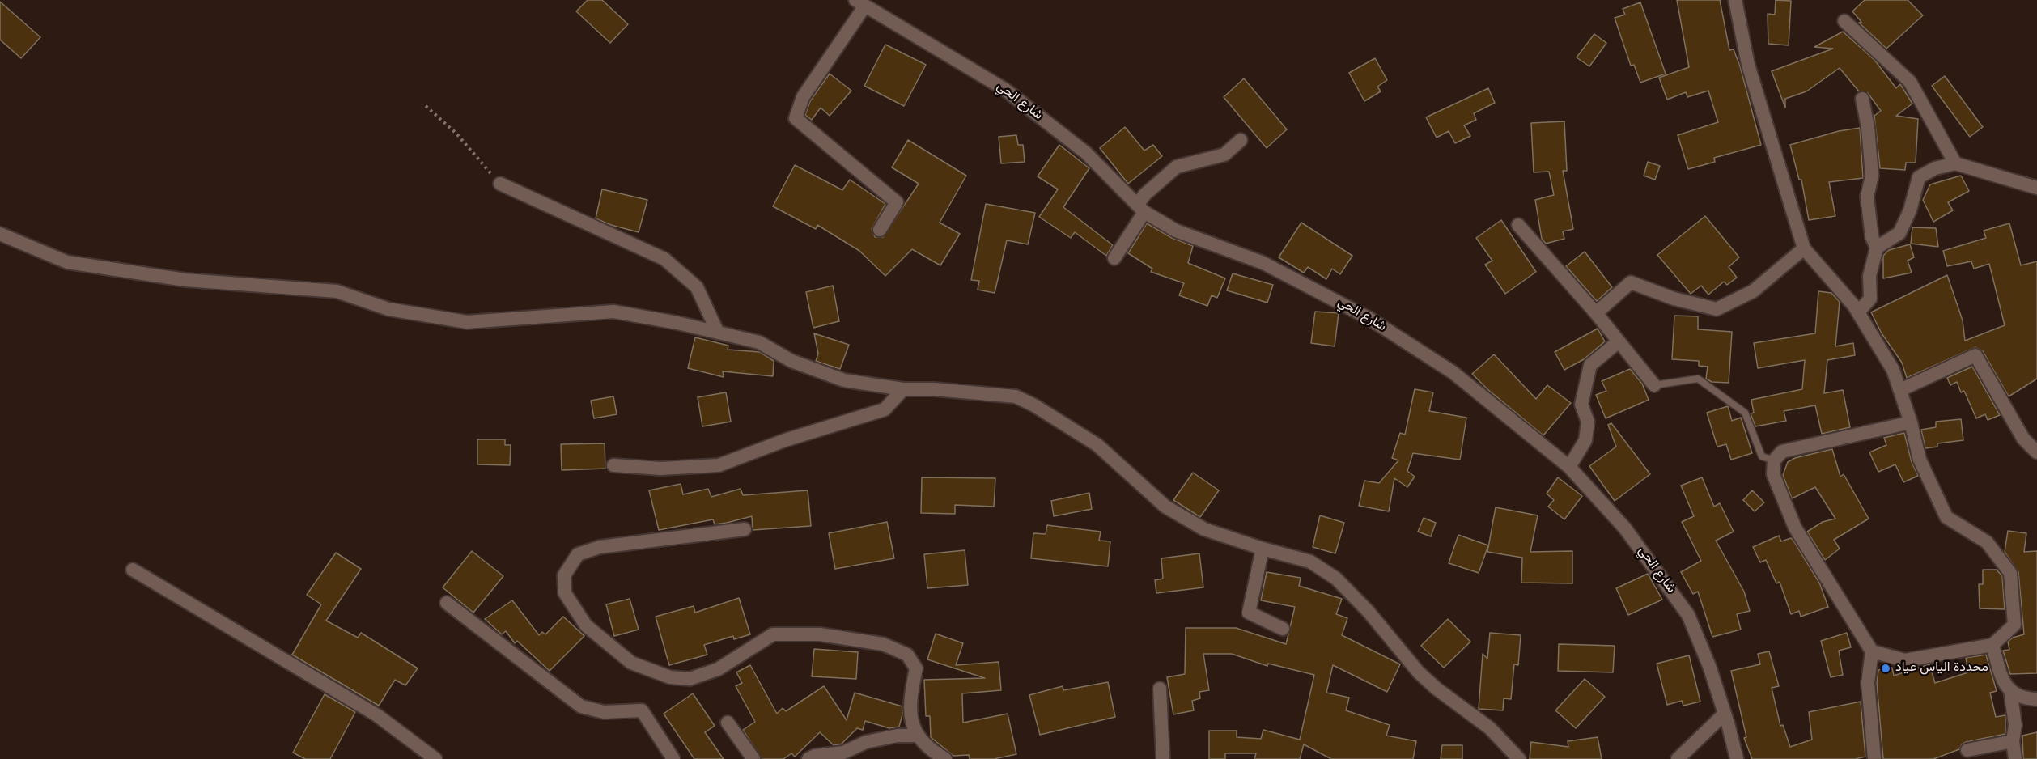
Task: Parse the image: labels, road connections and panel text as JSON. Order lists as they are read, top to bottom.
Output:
{
  "streets": {
    "street": ["شارع الحي"]
  },
  "places": ["محددة الياس عياد"]
}
